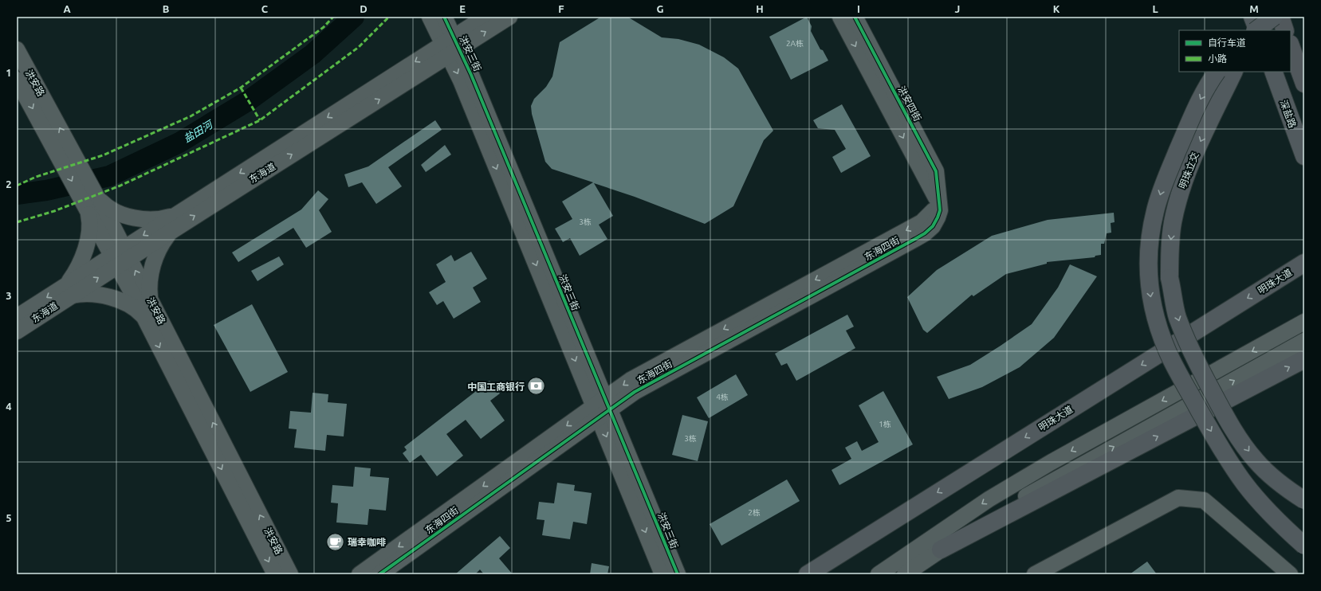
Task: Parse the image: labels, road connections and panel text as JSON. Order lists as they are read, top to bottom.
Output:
{
  "streets": {
    "main road": ["深盐路", "明珠立交", "明珠大道"],
    "street": [
      "洪安三街",
      "洪安路",
      "洪安四街",
      "东海道",
      "东海四街"
    ]
  },
  "crossings": [
    ["洪安三街", "东海道"],
    ["洪安三街", "东海四街"],
    ["洪安路", "东海道"],
    ["洪安四街", "东海四街"]
  ],
  "one_way": ["明珠立交"],
  "water": ["盐田河"],
  "places": {
    "bank": ["中国工商银行"],
    "cafe": ["瑞幸咖啡"]
  },
  "house_numbers": [
    "2A栋",
    "3栋",
    "4栋",
    "1栋",
    "3栋",
    "2栋"
  ],
  "legend": ["自行车道", "小路"],
  "grid": {
    "columns": [
      "A",
      "B",
      "C",
      "D",
      "E",
      "F",
      "G",
      "H",
      "I",
      "J",
      "K",
      "L",
      "M"
    ],
    "rows": [
      "1",
      "2",
      "3",
      "4",
      "5"
    ]
  }
}
